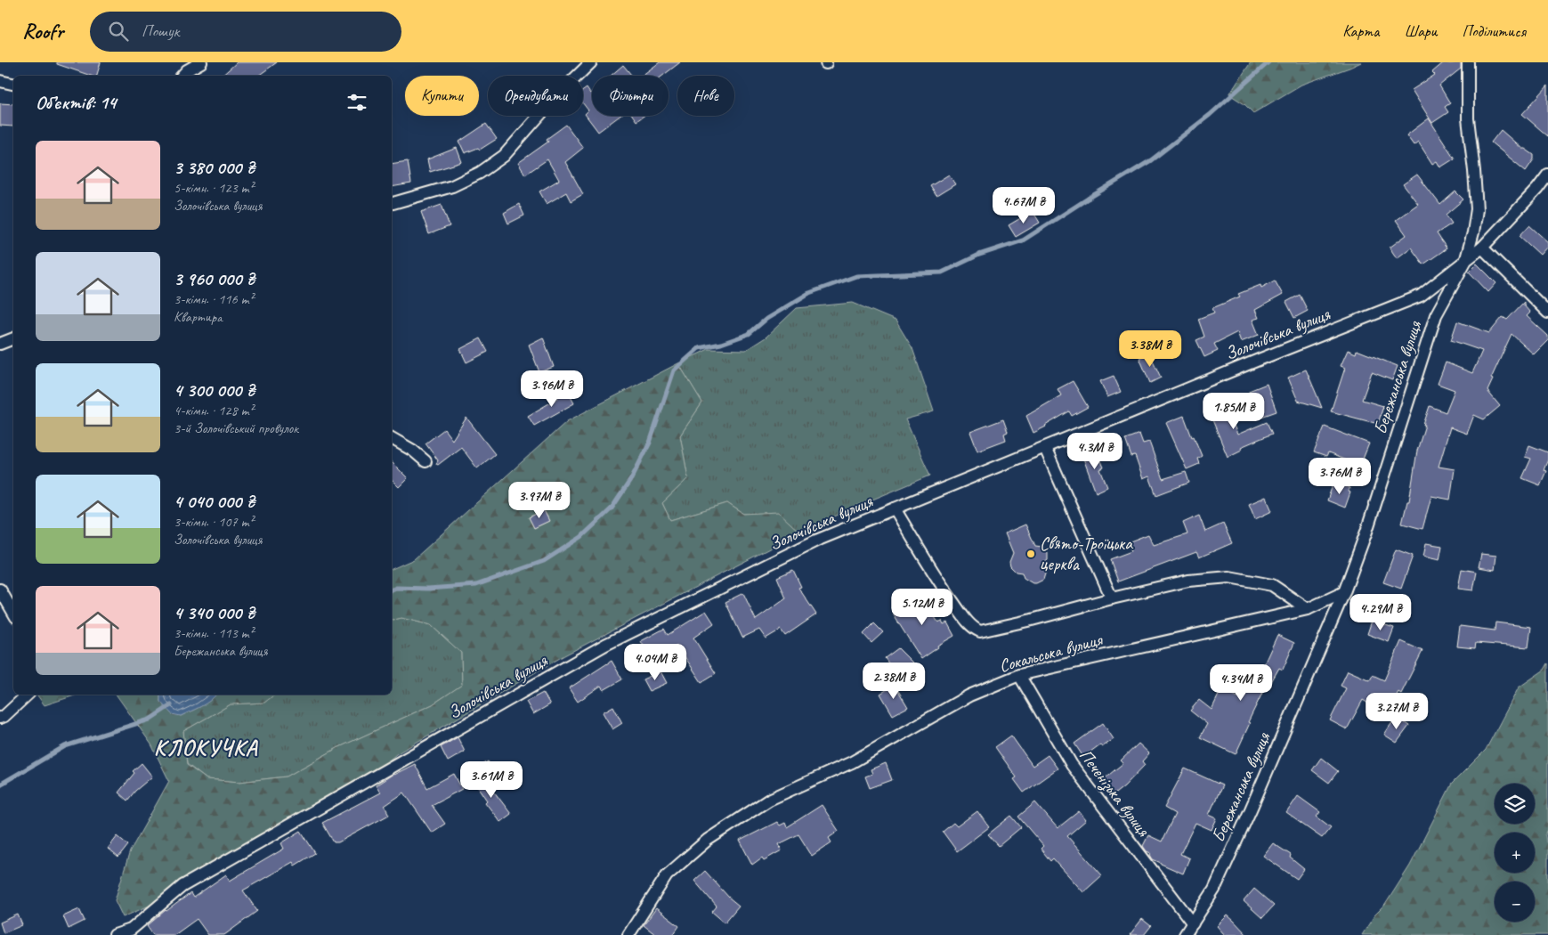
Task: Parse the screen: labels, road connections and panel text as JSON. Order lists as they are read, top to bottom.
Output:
{
  "streets": {
    "street": [
      "Золочівська вулиця",
      "Бережанська вулиця",
      "Сокальська вулиця",
      "Печенізька вулиця"
    ]
  },
  "crossings": [
    ["Золочівська вулиця", "Бережанська вулиця"],
    ["Бережанська вулиця", "Сокальська вулиця"],
    ["Бережанська вулиця", "Печенізька вулиця"],
    ["Сокальська вулиця", "Печенізька вулиця"]
  ],
  "districts": ["КЛОКУЧКА"],
  "places": ["Свято-Троїцька церква"],
  "page": {
    "header": "Roofr",
    "search": "Пошук",
    "nav": ["Карта", "Шари", "Поділитися"],
    "chip": [
      "Купити",
      "Орендувати",
      "Фільтри",
      "Нове"
    ],
    "heading": "Об’єктів: 14",
    "list": [
      {
        "name": "3 380 000 ₴",
        "note": "5-кімн. · 123 m² · Золочівська вулиця"
      },
      {
        "name": "3 960 000 ₴",
        "note": "3-кімн. · 116 m² · Квартира"
      },
      {
        "name": "4 300 000 ₴",
        "note": "4-кімн. · 128 m² · 3-й Золочівський провулок"
      },
      {
        "name": "4 040 000 ₴",
        "note": "3-кімн. · 107 m² · Золочівська вулиця"
      },
      {
        "name": "4 340 000 ₴",
        "note": "3-кімн. · 113 m² · Бережанська вулиця"
      }
    ],
    "price": [
      "4.67M ₴",
      "3.38M ₴",
      "3.96M ₴",
      "1.85M ₴",
      "4.3M ₴",
      "3.76M ₴",
      "3.97M ₴",
      "5.12M ₴",
      "4.29M ₴",
      "4.04M ₴",
      "2.38M ₴",
      "4.34M ₴",
      "3.27M ₴",
      "3.61M ₴"
    ],
    "map_buttons": ["+", "−"]
  }
}
